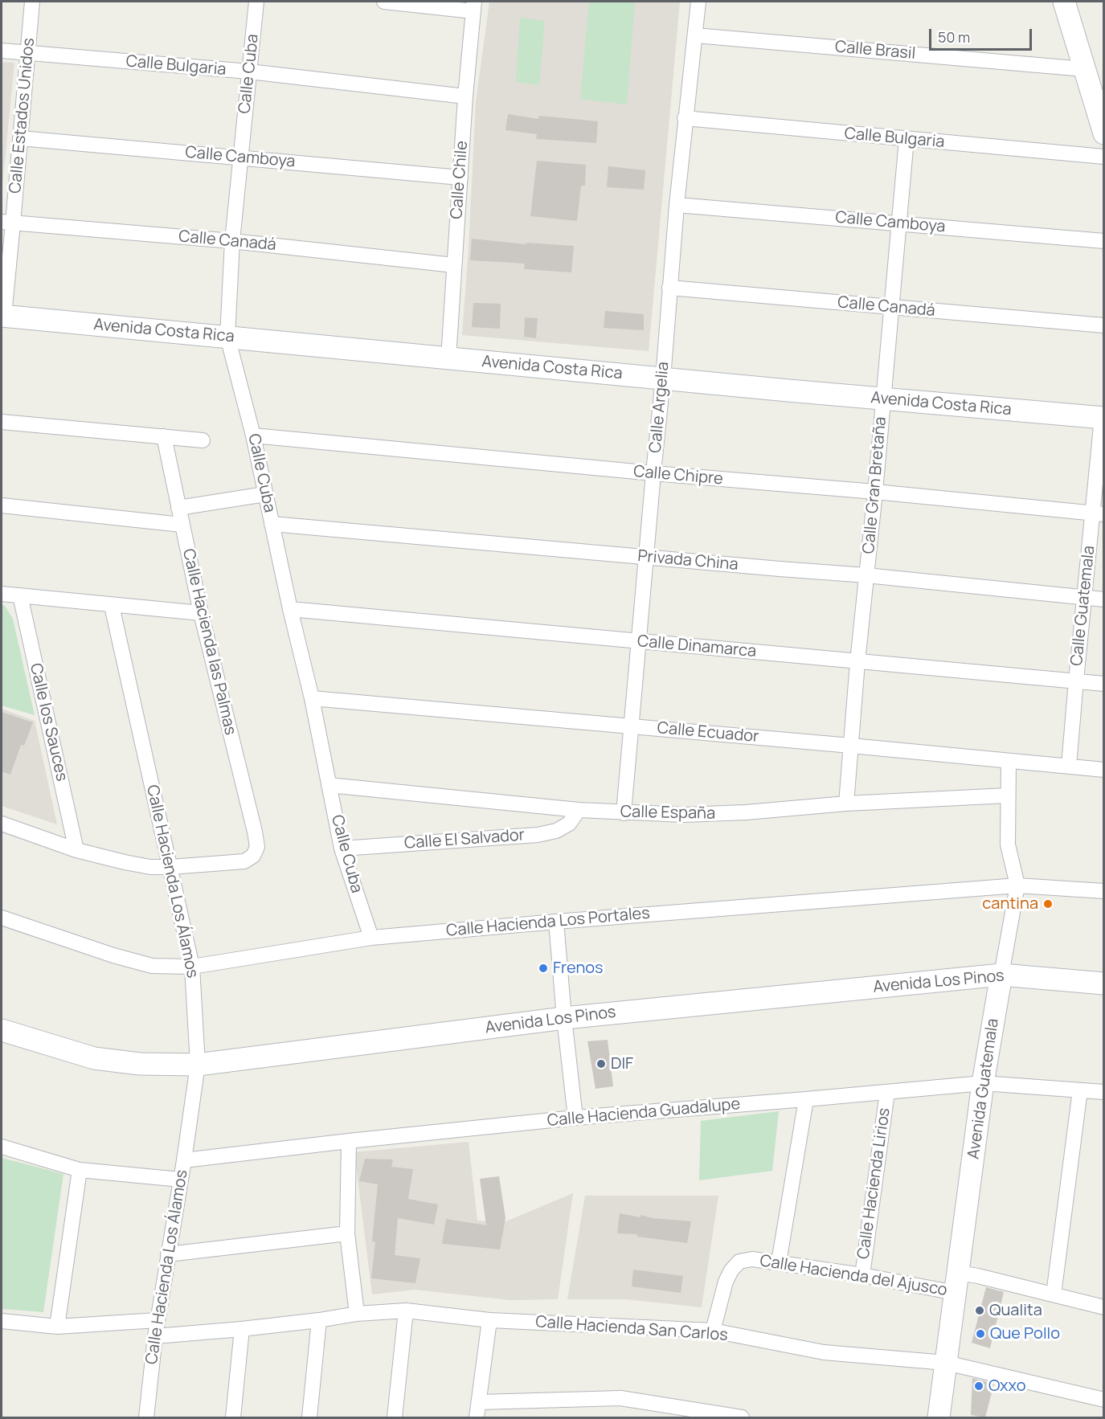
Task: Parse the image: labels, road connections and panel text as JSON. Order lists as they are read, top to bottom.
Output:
{
  "streets": {
    "street": [
      "Calle Brasil",
      "Calle Bulgaria",
      "Calle Cuba",
      "Calle Estados Unidos",
      "Calle Camboya",
      "Calle Chile",
      "Calle Canadá",
      "Avenida Costa Rica",
      "Calle Argelia",
      "Calle Chipre",
      "Calle Gran Bretaña",
      "Privada China",
      "Calle Guatemala",
      "Calle Hacienda las Palmas",
      "Calle Dinamarca",
      "Calle los Sauces",
      "Calle Ecuador",
      "Calle España",
      "Calle El Salvador",
      "Calle Hacienda Los Álamos",
      "Calle Hacienda Los Portales",
      "Avenida Los Pinos",
      "Avenida Guatemala",
      "Calle Hacienda Guadalupe",
      "Calle Hacienda Lirios",
      "Calle Hacienda del Ajusco",
      "Calle Hacienda San Carlos"
    ]
  },
  "crossings": [
    ["Calle Brasil", "Calle Argelia"],
    ["Calle Bulgaria", "Calle Cuba"],
    ["Calle Bulgaria", "Calle Estados Unidos"],
    ["Calle Bulgaria", "Calle Chile"],
    ["Calle Bulgaria", "Calle Argelia"],
    ["Calle Bulgaria", "Calle Gran Bretaña"],
    ["Calle Cuba", "Calle Camboya"],
    ["Calle Cuba", "Calle Canadá"],
    ["Calle Cuba", "Avenida Costa Rica"],
    ["Calle Cuba", "Calle Chipre"],
    ["Calle Cuba", "Privada China"],
    ["Calle Cuba", "Calle Dinamarca"],
    ["Calle Cuba", "Calle Ecuador"],
    ["Calle Cuba", "Calle España"],
    ["Calle Cuba", "Calle El Salvador"],
    ["Calle Cuba", "Calle Hacienda Los Portales"],
    ["Calle Estados Unidos", "Calle Camboya"],
    ["Calle Estados Unidos", "Calle Canadá"],
    ["Calle Estados Unidos", "Avenida Costa Rica"],
    ["Calle Camboya", "Calle Chile"],
    ["Calle Camboya", "Calle Argelia"],
    ["Calle Camboya", "Calle Gran Bretaña"],
    ["Calle Chile", "Calle Canadá"],
    ["Calle Chile", "Avenida Costa Rica"],
    ["Calle Canadá", "Calle Argelia"],
    ["Calle Canadá", "Calle Gran Bretaña"],
    ["Avenida Costa Rica", "Calle Argelia"],
    ["Avenida Costa Rica", "Calle Gran Bretaña"],
    ["Avenida Costa Rica", "Calle Guatemala"],
    ["Calle Argelia", "Calle Chipre"],
    ["Calle Argelia", "Privada China"],
    ["Calle Argelia", "Calle Dinamarca"],
    ["Calle Argelia", "Calle Ecuador"],
    ["Calle Argelia", "Calle España"],
    ["Calle Chipre", "Calle Gran Bretaña"],
    ["Calle Chipre", "Calle Guatemala"],
    ["Calle Gran Bretaña", "Privada China"],
    ["Calle Gran Bretaña", "Calle Dinamarca"],
    ["Calle Gran Bretaña", "Calle Ecuador"],
    ["Calle Gran Bretaña", "Calle España"],
    ["Privada China", "Calle Guatemala"],
    ["Calle Guatemala", "Calle Dinamarca"],
    ["Calle Guatemala", "Calle Ecuador"],
    ["Calle Hacienda las Palmas", "Calle Hacienda Los Álamos"],
    ["Calle Ecuador", "Avenida Guatemala"],
    ["Calle España", "Calle El Salvador"],
    ["Calle España", "Avenida Guatemala"],
    ["Calle Hacienda Los Álamos", "Calle Hacienda Los Portales"],
    ["Calle Hacienda Los Álamos", "Avenida Los Pinos"],
    ["Calle Hacienda Los Álamos", "Calle Hacienda Guadalupe"],
    ["Calle Hacienda Los Álamos", "Calle Hacienda San Carlos"],
    ["Calle Hacienda Los Portales", "Avenida Guatemala"],
    ["Avenida Los Pinos", "Avenida Guatemala"],
    ["Avenida Guatemala", "Calle Hacienda Guadalupe"],
    ["Avenida Guatemala", "Calle Hacienda del Ajusco"],
    ["Avenida Guatemala", "Calle Hacienda San Carlos"],
    ["Calle Hacienda Guadalupe", "Calle Hacienda Lirios"],
    ["Calle Hacienda Lirios", "Calle Hacienda del Ajusco"],
    ["Calle Hacienda del Ajusco", "Calle Hacienda San Carlos"]
  ],
  "places": [
    "cantina",
    "Frenos",
    "DIF",
    "Qualita",
    "Que Pollo",
    "Oxxo"
  ],
  "scale_bar": "50 m"
}
